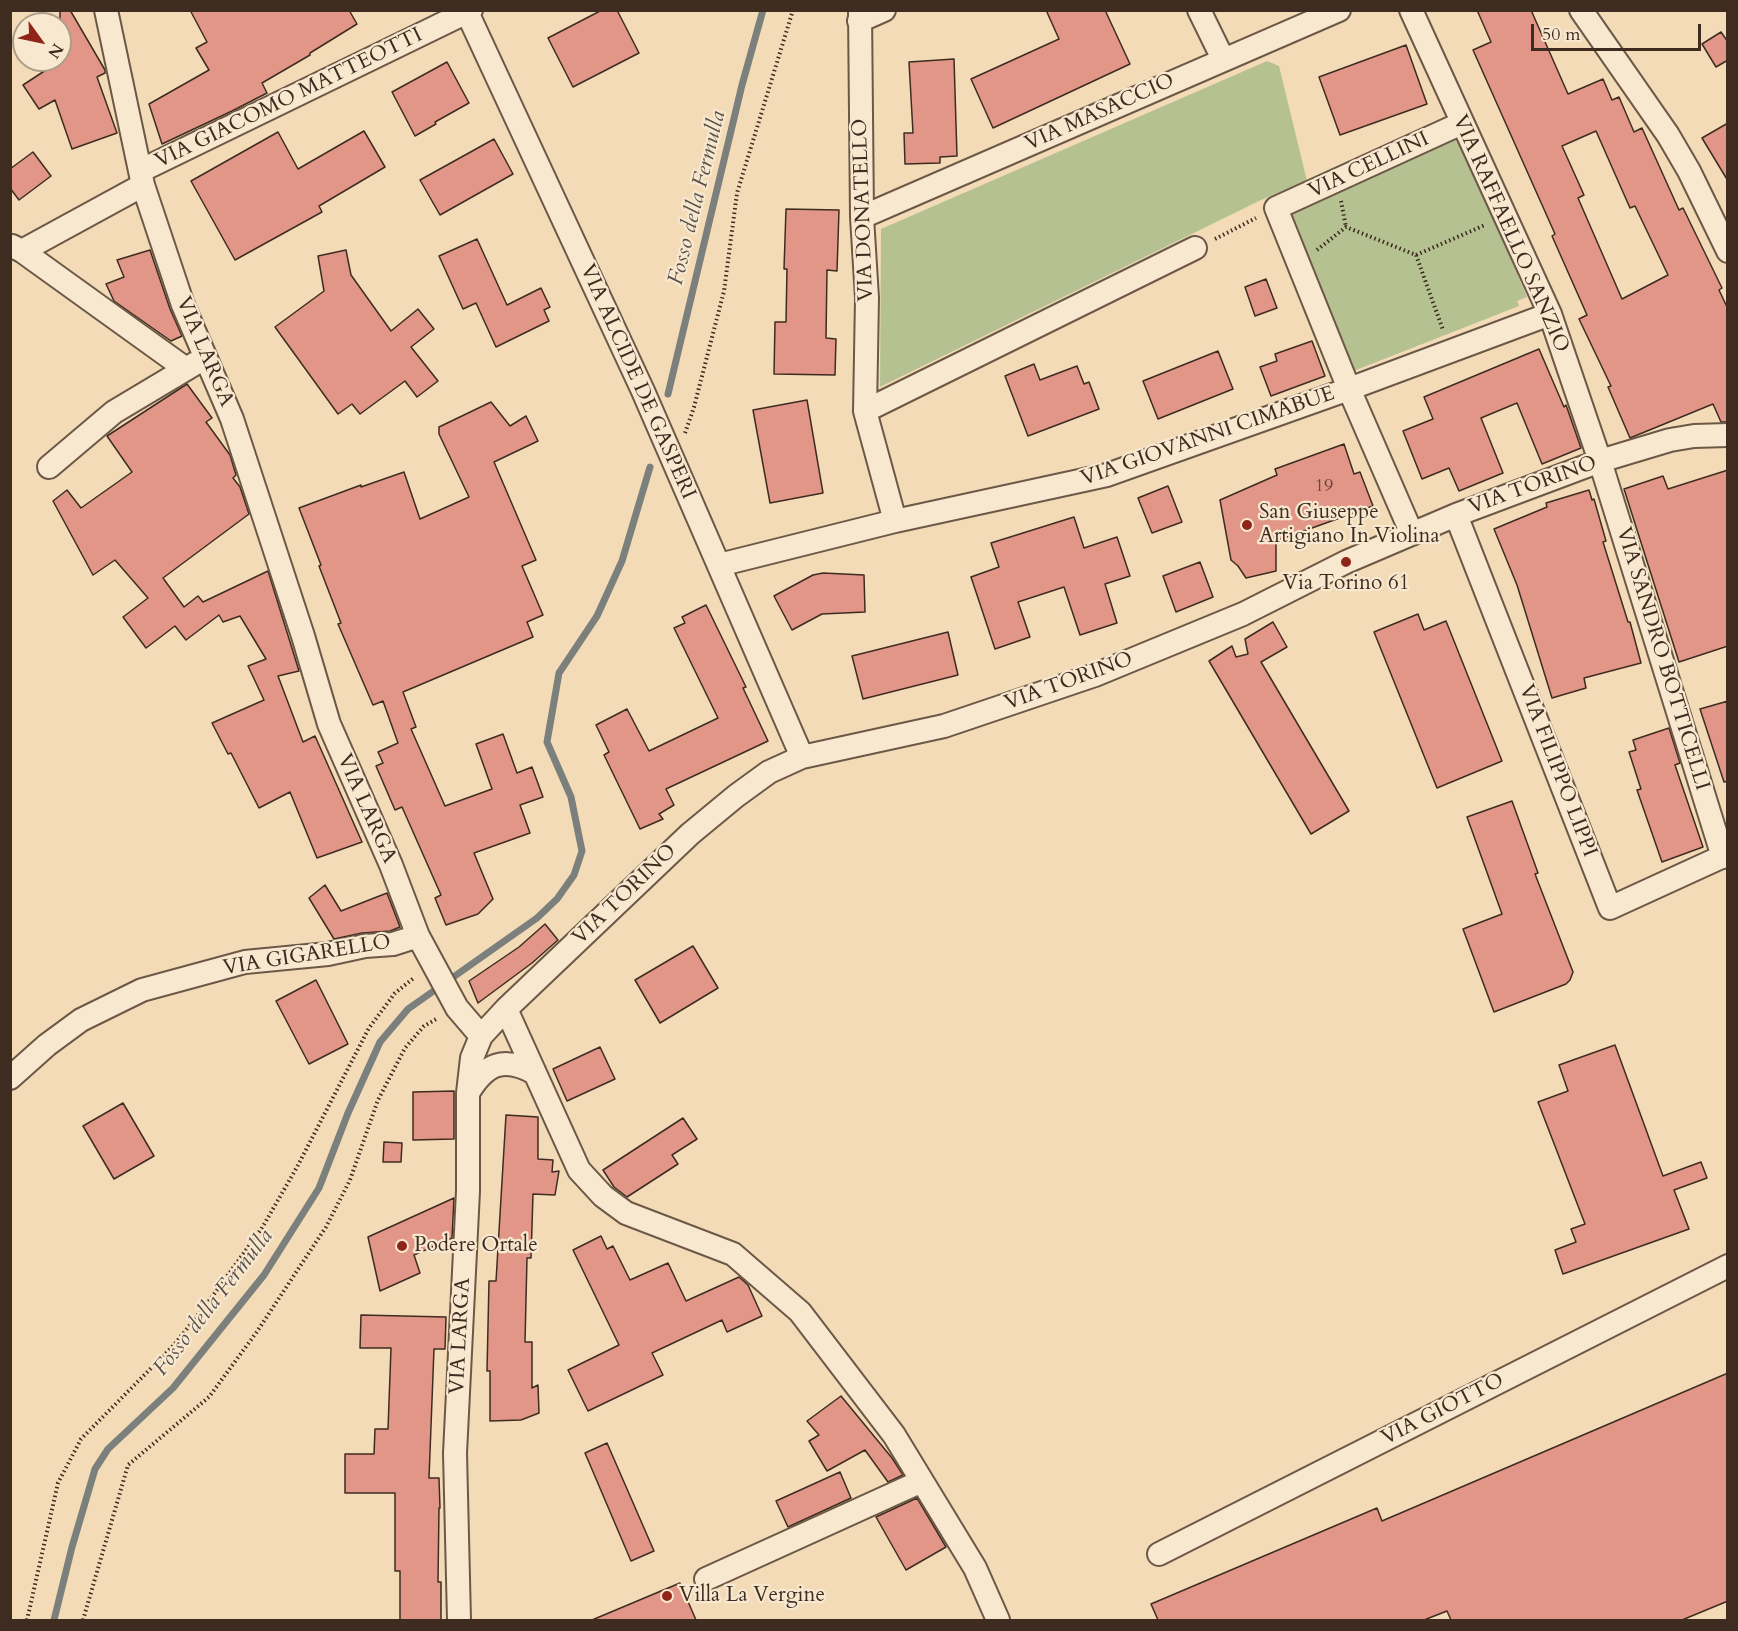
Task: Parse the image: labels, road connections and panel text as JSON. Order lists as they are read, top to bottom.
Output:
{
  "streets": {
    "street": [
      "VIA GIACOMO MATTEOTTI",
      "VIA MASACCIO",
      "VIA CELLINI",
      "VIA DONATELLO",
      "VIA RAFFAELLO SANZIO",
      "VIA LARGA",
      "VIA ALCIDE DE GASPERI",
      "VIA GIOVANNI CIMABUE",
      "VIA TORINO",
      "VIA SANDRO BOTTICELLI",
      "VIA FILIPPO LIPPI",
      "VIA GIGARELLO",
      "VIA GIOTTO"
    ]
  },
  "crossings": [
    ["VIA GIACOMO MATTEOTTI", "VIA LARGA"],
    ["VIA GIACOMO MATTEOTTI", "VIA ALCIDE DE GASPERI"],
    ["VIA MASACCIO", "VIA DONATELLO"],
    ["VIA CELLINI", "VIA RAFFAELLO SANZIO"],
    ["VIA DONATELLO", "VIA GIOVANNI CIMABUE"],
    ["VIA RAFFAELLO SANZIO", "VIA GIOVANNI CIMABUE"],
    ["VIA RAFFAELLO SANZIO", "VIA TORINO"],
    ["VIA RAFFAELLO SANZIO", "VIA SANDRO BOTTICELLI"],
    ["VIA LARGA", "VIA TORINO"],
    ["VIA LARGA", "VIA GIGARELLO"],
    ["VIA ALCIDE DE GASPERI", "VIA GIOVANNI CIMABUE"],
    ["VIA ALCIDE DE GASPERI", "VIA TORINO"],
    ["VIA TORINO", "VIA SANDRO BOTTICELLI"],
    ["VIA TORINO", "VIA FILIPPO LIPPI"],
    ["VIA SANDRO BOTTICELLI", "VIA FILIPPO LIPPI"]
  ],
  "water": ["Fosso della Fermulla"],
  "places": [
    "San Giuseppe Artigiano In Violina",
    "Via Torino 61",
    "Podere Ortale",
    "Villa La Vergine"
  ],
  "house_numbers": ["19"],
  "scale_bar": "50 m",
  "north": "bottom right"
}
